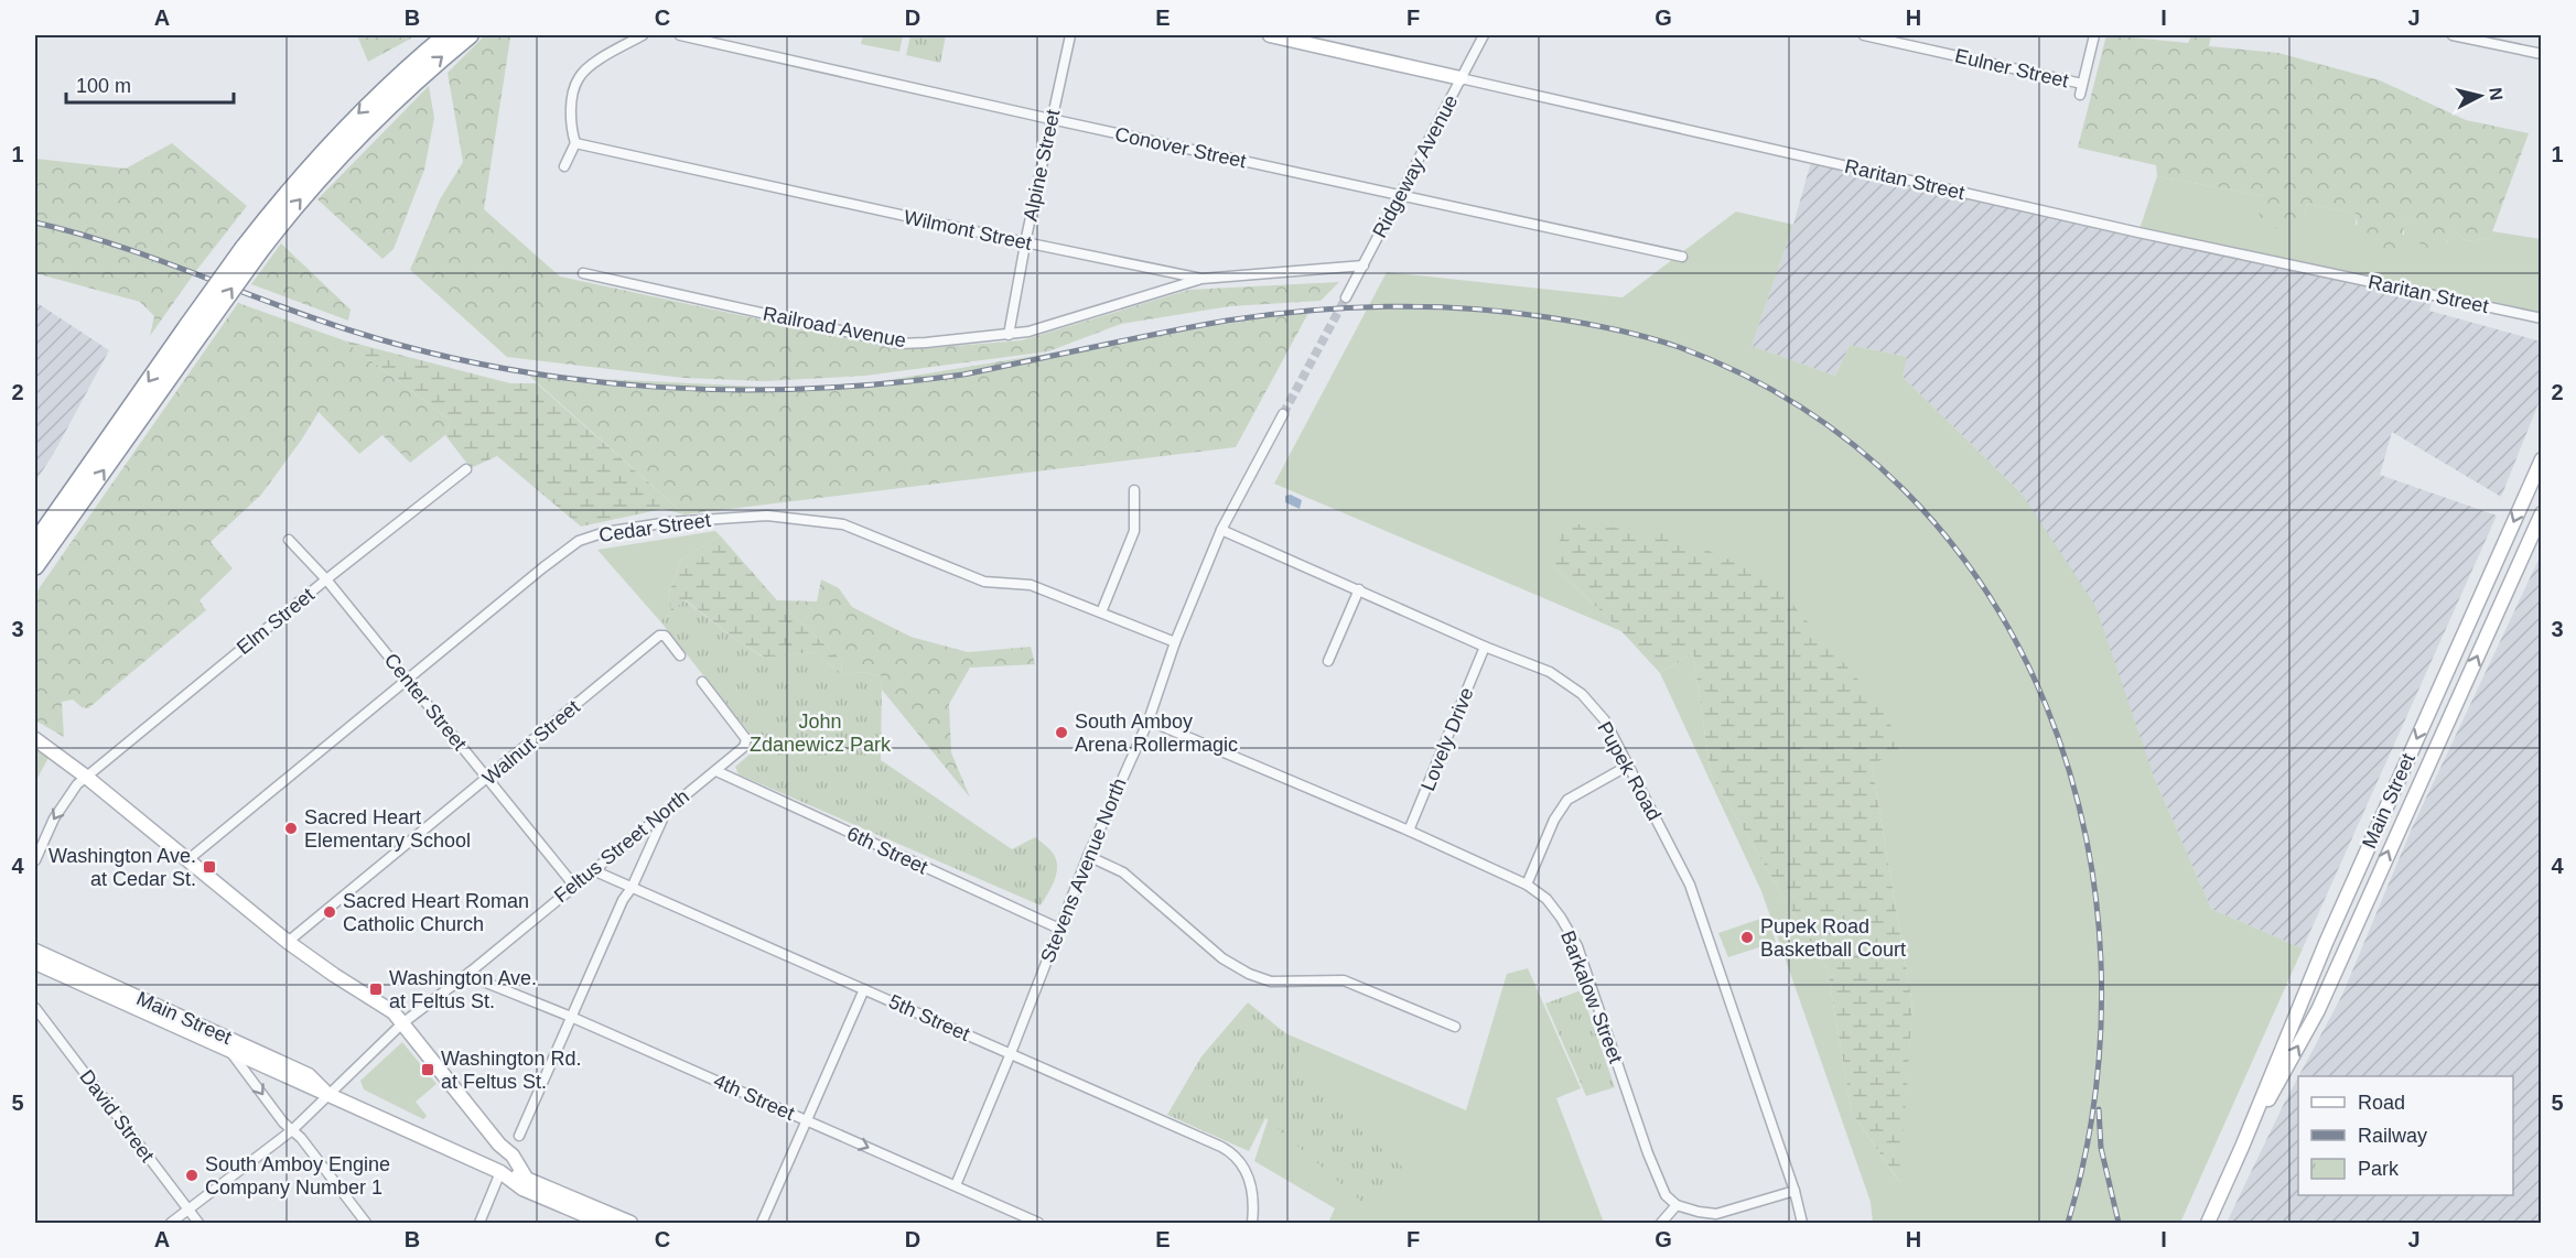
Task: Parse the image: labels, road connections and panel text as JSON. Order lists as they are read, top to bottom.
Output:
{
  "streets": {
    "main road": ["Raritan Street", "Main Street"],
    "street": [
      "Eulner Street",
      "Conover Street",
      "Alpine Street",
      "Ridgeway Avenue",
      "Wilmont Street",
      "Railroad Avenue",
      "Cedar Street",
      "Elm Street",
      "Center Street",
      "Lovely Drive",
      "Walnut Street",
      "Pupek Road",
      "Feltus Street North",
      "6th Street",
      "Stevens Avenue North",
      "Barkalow Street",
      "5th Street",
      "4th Street",
      "David Street"
    ]
  },
  "crossings": [
    ["Conover Street", "Alpine Street"],
    ["Conover Street", "Ridgeway Avenue"],
    ["Alpine Street", "Wilmont Street"],
    ["Alpine Street", "Railroad Avenue"],
    ["Ridgeway Avenue", "Raritan Street"],
    ["Ridgeway Avenue", "Wilmont Street"],
    ["Wilmont Street", "Railroad Avenue"],
    ["Cedar Street", "Center Street"],
    ["Cedar Street", "Stevens Avenue North"],
    ["Elm Street", "Center Street"],
    ["Center Street", "Walnut Street"],
    ["Center Street", "Feltus Street North"],
    ["Lovely Drive", "Pupek Road"],
    ["Lovely Drive", "Barkalow Street"],
    ["Pupek Road", "Stevens Avenue North"],
    ["Main Street", "Feltus Street North"],
    ["Feltus Street North", "6th Street"],
    ["Feltus Street North", "5th Street"],
    ["Feltus Street North", "4th Street"],
    ["Feltus Street North", "David Street"],
    ["6th Street", "Stevens Avenue North"],
    ["Stevens Avenue North", "Barkalow Street"],
    ["Stevens Avenue North", "5th Street"],
    ["Stevens Avenue North", "4th Street"]
  ],
  "parks": ["John Zdanewicz Park"],
  "places": {
    "other": [
      "South Amboy Arena Rollermagic",
      "Sacred Heart Elementary School",
      "Sacred Heart Roman Catholic Church",
      "Pupek Road Basketball Court",
      "South Amboy Engine Company Number 1"
    ],
    "transit": ["Washington Ave. at Cedar St.", "Washington Ave. at Feltus St.", "Washington Rd. at Feltus St."]
  },
  "legend": ["Road", "Railway", "Park"],
  "scale_bar": "100 m",
  "north": "right",
  "grid": {
    "columns": [
      "A",
      "B",
      "C",
      "D",
      "E",
      "F",
      "G",
      "H",
      "I",
      "J"
    ],
    "rows": [
      "1",
      "2",
      "3",
      "4",
      "5"
    ]
  }
}
